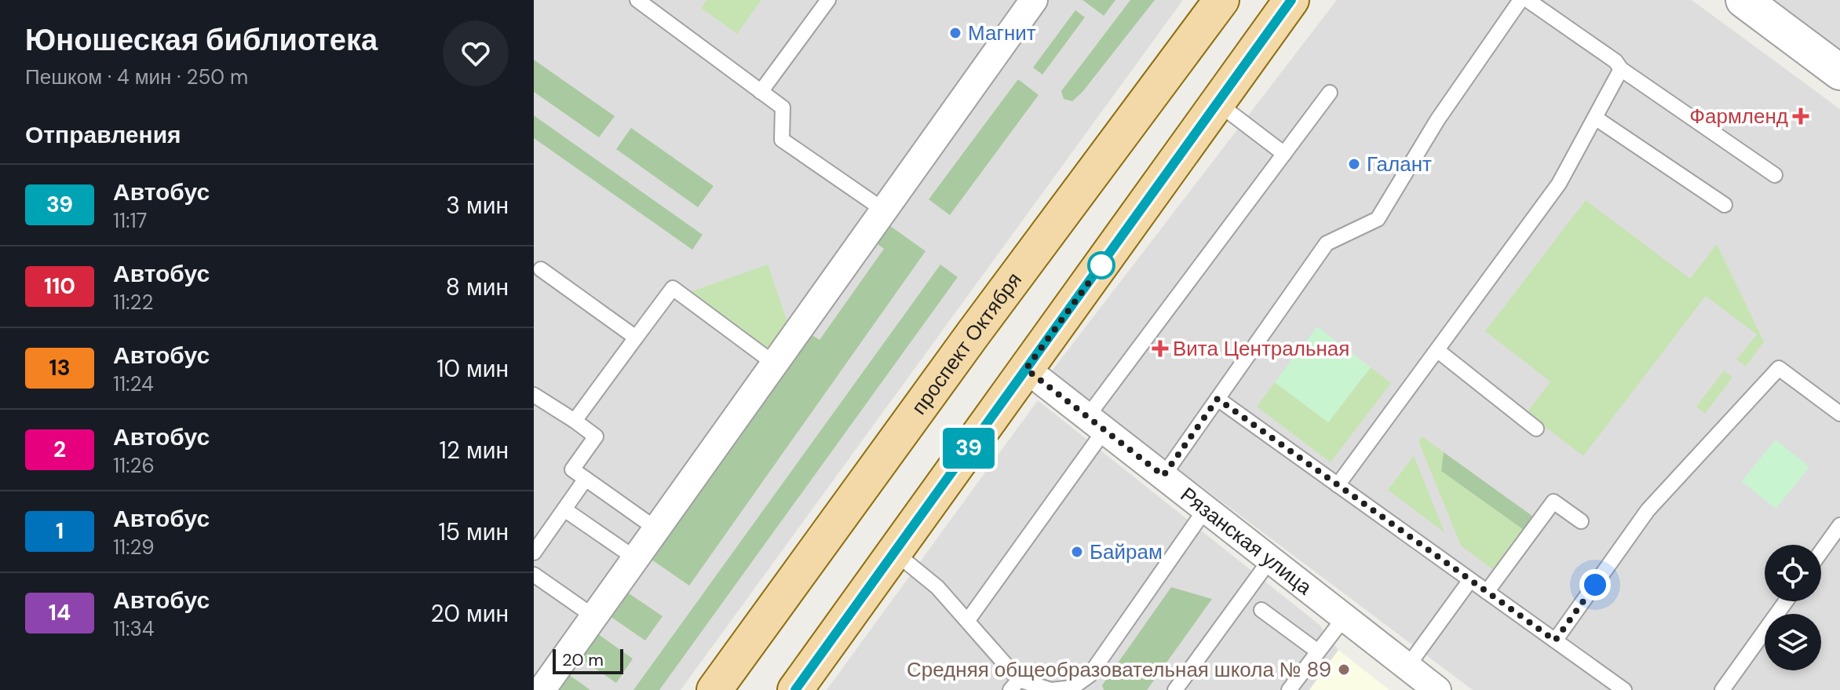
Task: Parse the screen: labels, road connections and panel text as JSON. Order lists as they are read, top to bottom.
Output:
{
  "streets": {
    "main road": ["проспект Октября"],
    "street": ["Рязанская улица"]
  },
  "places": {
    "other": [
      "Магнит",
      "Галант",
      "Байрам",
      "Средняя общеобразовательная школа № 89"
    ],
    "health": ["Фармленд", "Вита Центральная"]
  },
  "lines": ["bus line 39"],
  "scale_bar": "20 m",
  "page": {
    "heading": [
      ["Юношеская библиотека", "Пешком · 4 мин · 250 m"],
      "Отправления"
    ],
    "on_map": "39",
    "list": [
      {
        "mark": "39",
        "name": "Автобус",
        "note": "11:17",
        "value": "3 мин"
      },
      {
        "mark": "110",
        "name": "Автобус",
        "note": "11:22",
        "value": "8 мин"
      },
      {
        "mark": "13",
        "name": "Автобус",
        "note": "11:24",
        "value": "10 мин"
      },
      {
        "mark": "2",
        "name": "Автобус",
        "note": "11:26",
        "value": "12 мин"
      },
      {
        "mark": "1",
        "name": "Автобус",
        "note": "11:29",
        "value": "15 мин"
      },
      {
        "mark": "14",
        "name": "Автобус",
        "note": "11:34",
        "value": "20 мин"
      }
    ],
    "scale": "20 m"
  }
}
